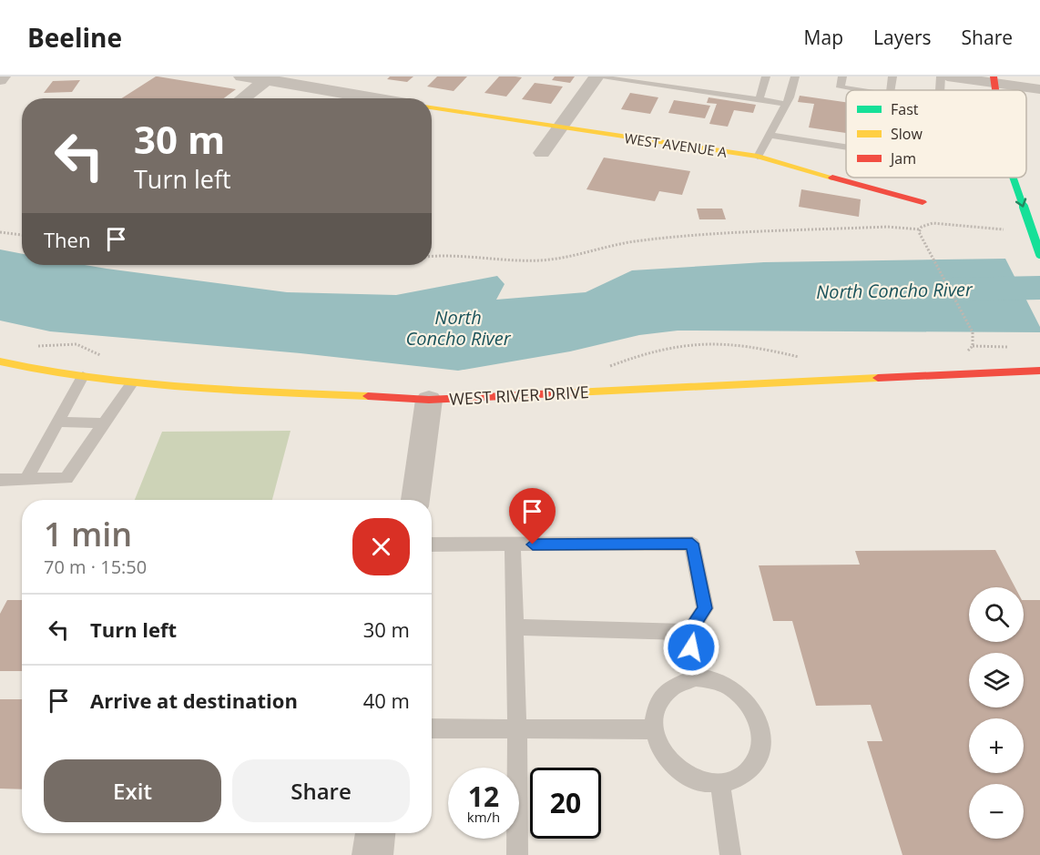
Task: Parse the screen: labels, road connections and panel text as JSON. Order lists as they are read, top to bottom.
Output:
{
  "streets": {
    "street": ["WEST AVENUE A", "WEST RIVER DRIVE"]
  },
  "water": ["North Concho River"],
  "legend": ["Fast", "Slow", "Jam"],
  "page": {
    "header": "Beeline",
    "nav": ["Map", "Layers", "Share"],
    "turn": ["30 m", "Turn left"],
    "then": "Then",
    "heading": ["1 min", "70 m · 15:50"],
    "map_buttons": ["+", "−"],
    "list": [
      {
        "name": "Turn left",
        "value": "30 m"
      },
      {
        "name": "Arrive at destination",
        "value": "40 m"
      }
    ],
    "buttons": ["Exit", "Share"],
    "speed": "12 km/h",
    "limit": "20"
  }
}
